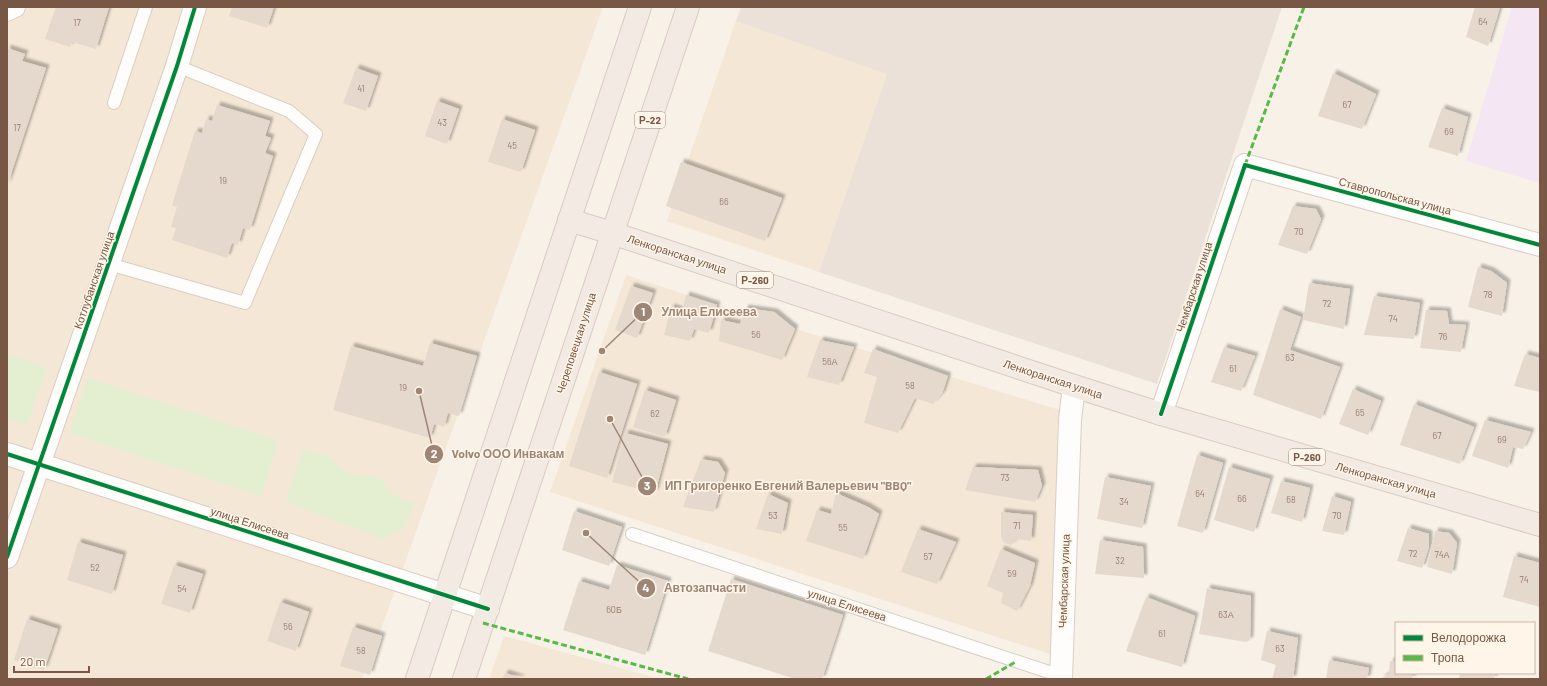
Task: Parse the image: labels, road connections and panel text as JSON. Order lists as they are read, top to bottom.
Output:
{
  "streets": {
    "highway": [
      "Р-22",
      "Ленкоранская улица",
      "Р-260",
      "Череповецкая улица"
    ],
    "street": [
      "Ставропольская улица",
      "Котлубанская улица",
      "Чембарская улица",
      "улица Елисеева"
    ]
  },
  "crossings": [
    ["Ставропольская улица", "Чембарская улица"],
    ["Ленкоранская улица", "Чембарская улица"],
    ["Ленкоранская улица", "Череповецкая улица"],
    ["Котлубанская улица", "улица Елисеева"],
    ["Чембарская улица", "улица Елисеева"],
    ["Череповецкая улица", "улица Елисеева"]
  ],
  "places": [
    "Улица Елисеева",
    "Volvo ООО Инвакам",
    "ИП Григоренко Евгений Валерьевич \"BBQ\"",
    "Автозапчасти"
  ],
  "house_numbers": [
    "64",
    "17",
    "41",
    "67",
    "43",
    "17",
    "69",
    "45",
    "19",
    "66",
    "70",
    "78",
    "72",
    "74",
    "56",
    "76",
    "63",
    "56А",
    "61",
    "58",
    "19",
    "65",
    "62",
    "67",
    "69",
    "73",
    "64",
    "66",
    "68",
    "34",
    "53",
    "70",
    "71",
    "55",
    "72",
    "74А",
    "57",
    "32",
    "52",
    "59",
    "74",
    "54",
    "60Б",
    "63А",
    "56",
    "61",
    "63",
    "58"
  ],
  "legend": ["Велодорожка", "Тропа"],
  "scale_bar": "20 m"
}
